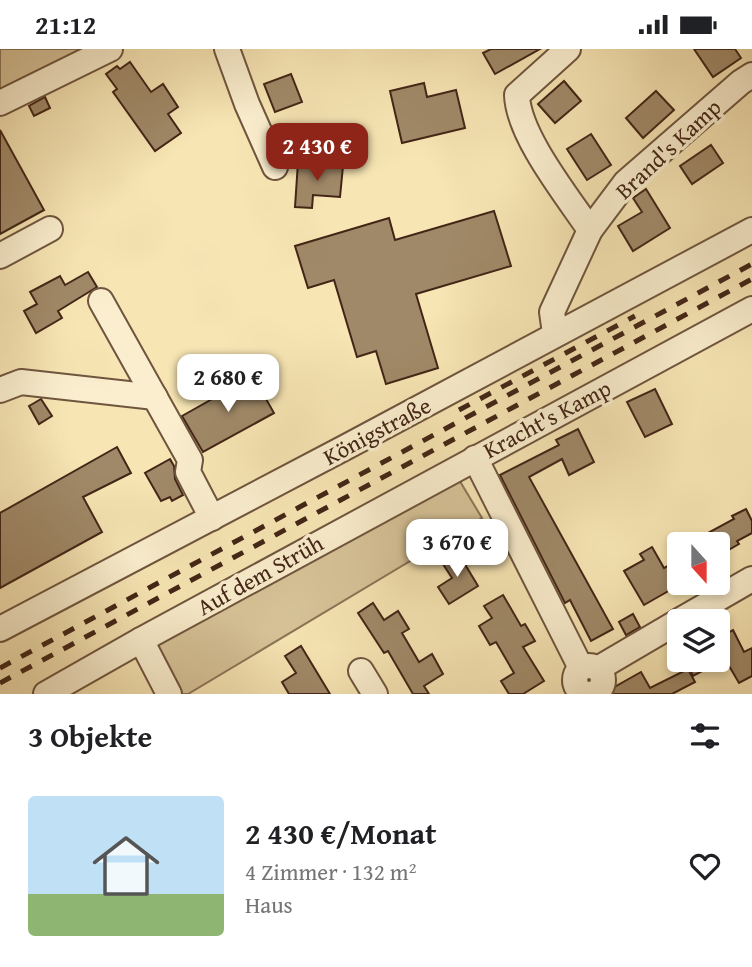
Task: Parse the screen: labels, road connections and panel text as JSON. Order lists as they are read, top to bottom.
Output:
{
  "streets": {
    "street": [
      "Brand's Kamp",
      "Kracht's Kamp",
      "Königstraße",
      "Auf dem Strüh"
    ]
  },
  "crossings": [
    ["Brand's Kamp", "Königstraße"],
    ["Kracht's Kamp", "Auf dem Strüh"]
  ],
  "north": "bottom",
  "page": {
    "status": "21:12",
    "price": ["2 430 €", "2 680 €", "3 670 €"],
    "heading": "3 Objekte",
    "list": [
      {
        "name": "2 430 €/Monat",
        "note": "4 Zimmer · 132 m² · Haus"
      }
    ]
  }
}
